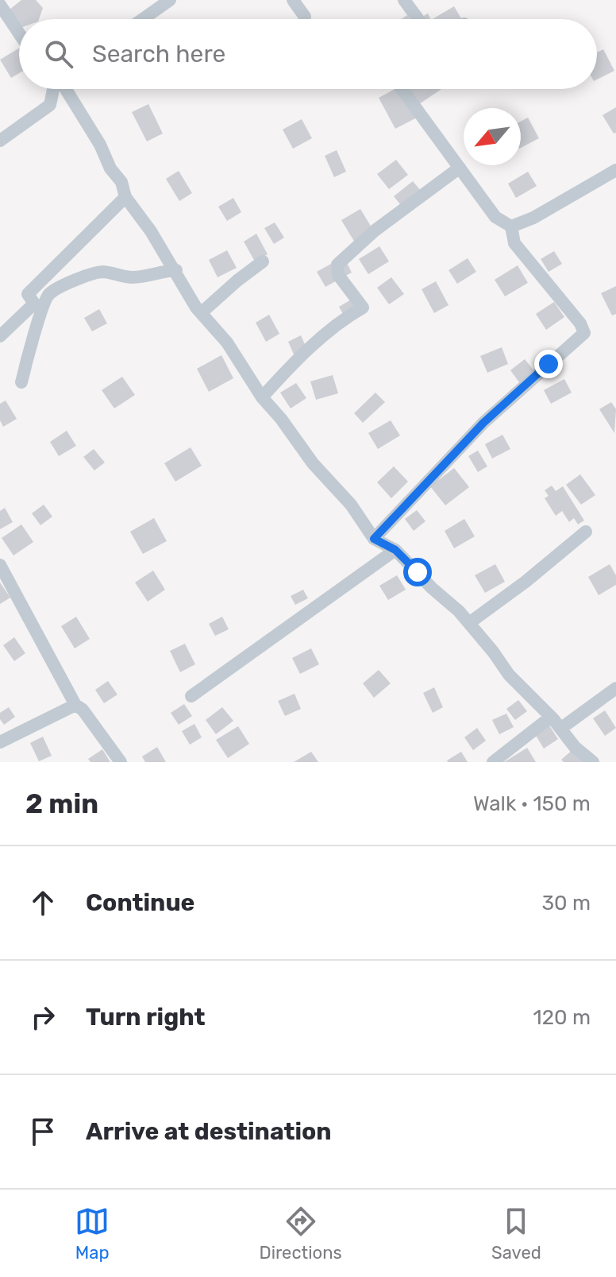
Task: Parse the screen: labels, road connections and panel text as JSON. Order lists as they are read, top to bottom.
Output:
{
  "north": "bottom left",
  "page": {
    "search": "Search here",
    "heading": ["2 min", "Walk · 150 m"],
    "list": [
      ["Continue", "30 m"],
      ["Turn right", "120 m"],
      "Arrive at destination"
    ],
    "nav": ["Map", "Directions", "Saved"]
  }
}
